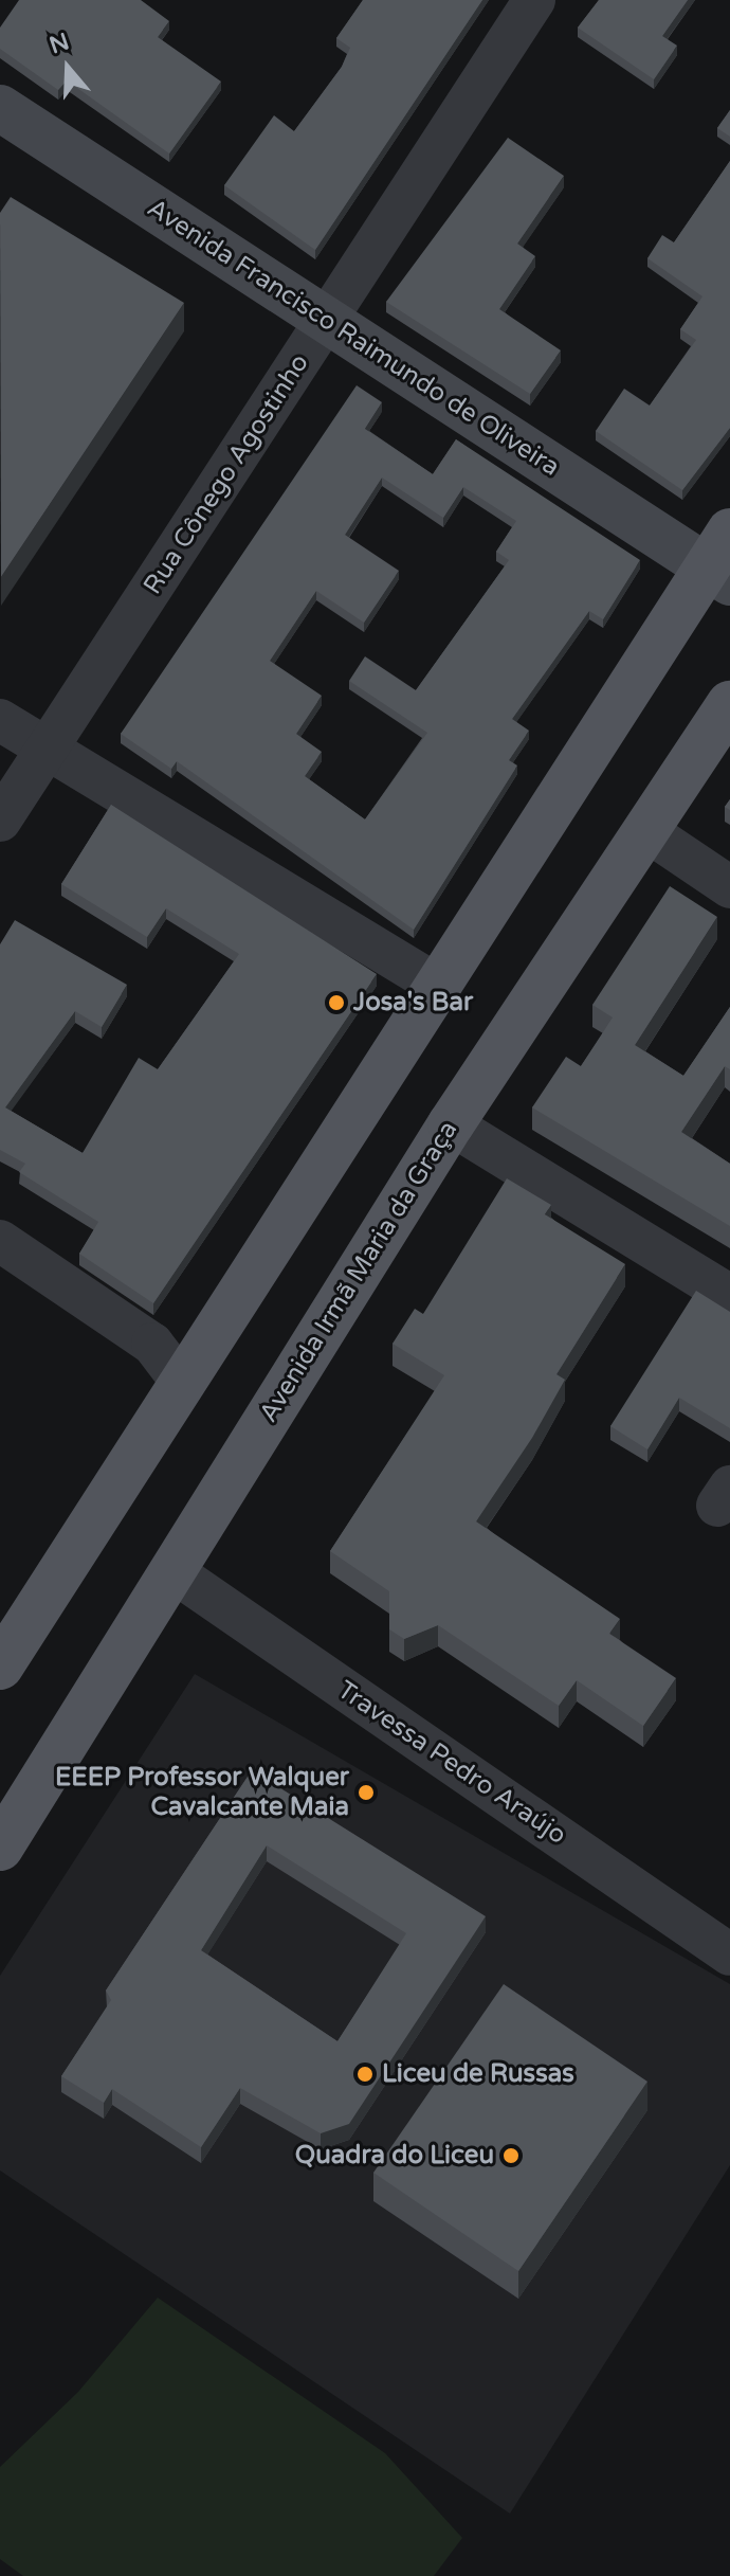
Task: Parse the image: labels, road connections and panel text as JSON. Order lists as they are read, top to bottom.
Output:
{
  "streets": {
    "main road": ["Avenida Irmã Maria da Graça"],
    "street": ["Avenida Francisco Raimundo de Oliveira", "Rua Cônego Agostinho", "Travessa Pedro Araújo"]
  },
  "crossings": [
    ["Avenida Francisco Raimundo de Oliveira", "Rua Cônego Agostinho"],
    ["Avenida Irmã Maria da Graça", "Travessa Pedro Araújo"]
  ],
  "places": [
    "Josa's Bar",
    "EEEP Professor Walquer Cavalcante Maia",
    "Liceu de Russas",
    "Quadra do Liceu"
  ],
  "north": "top"
}
